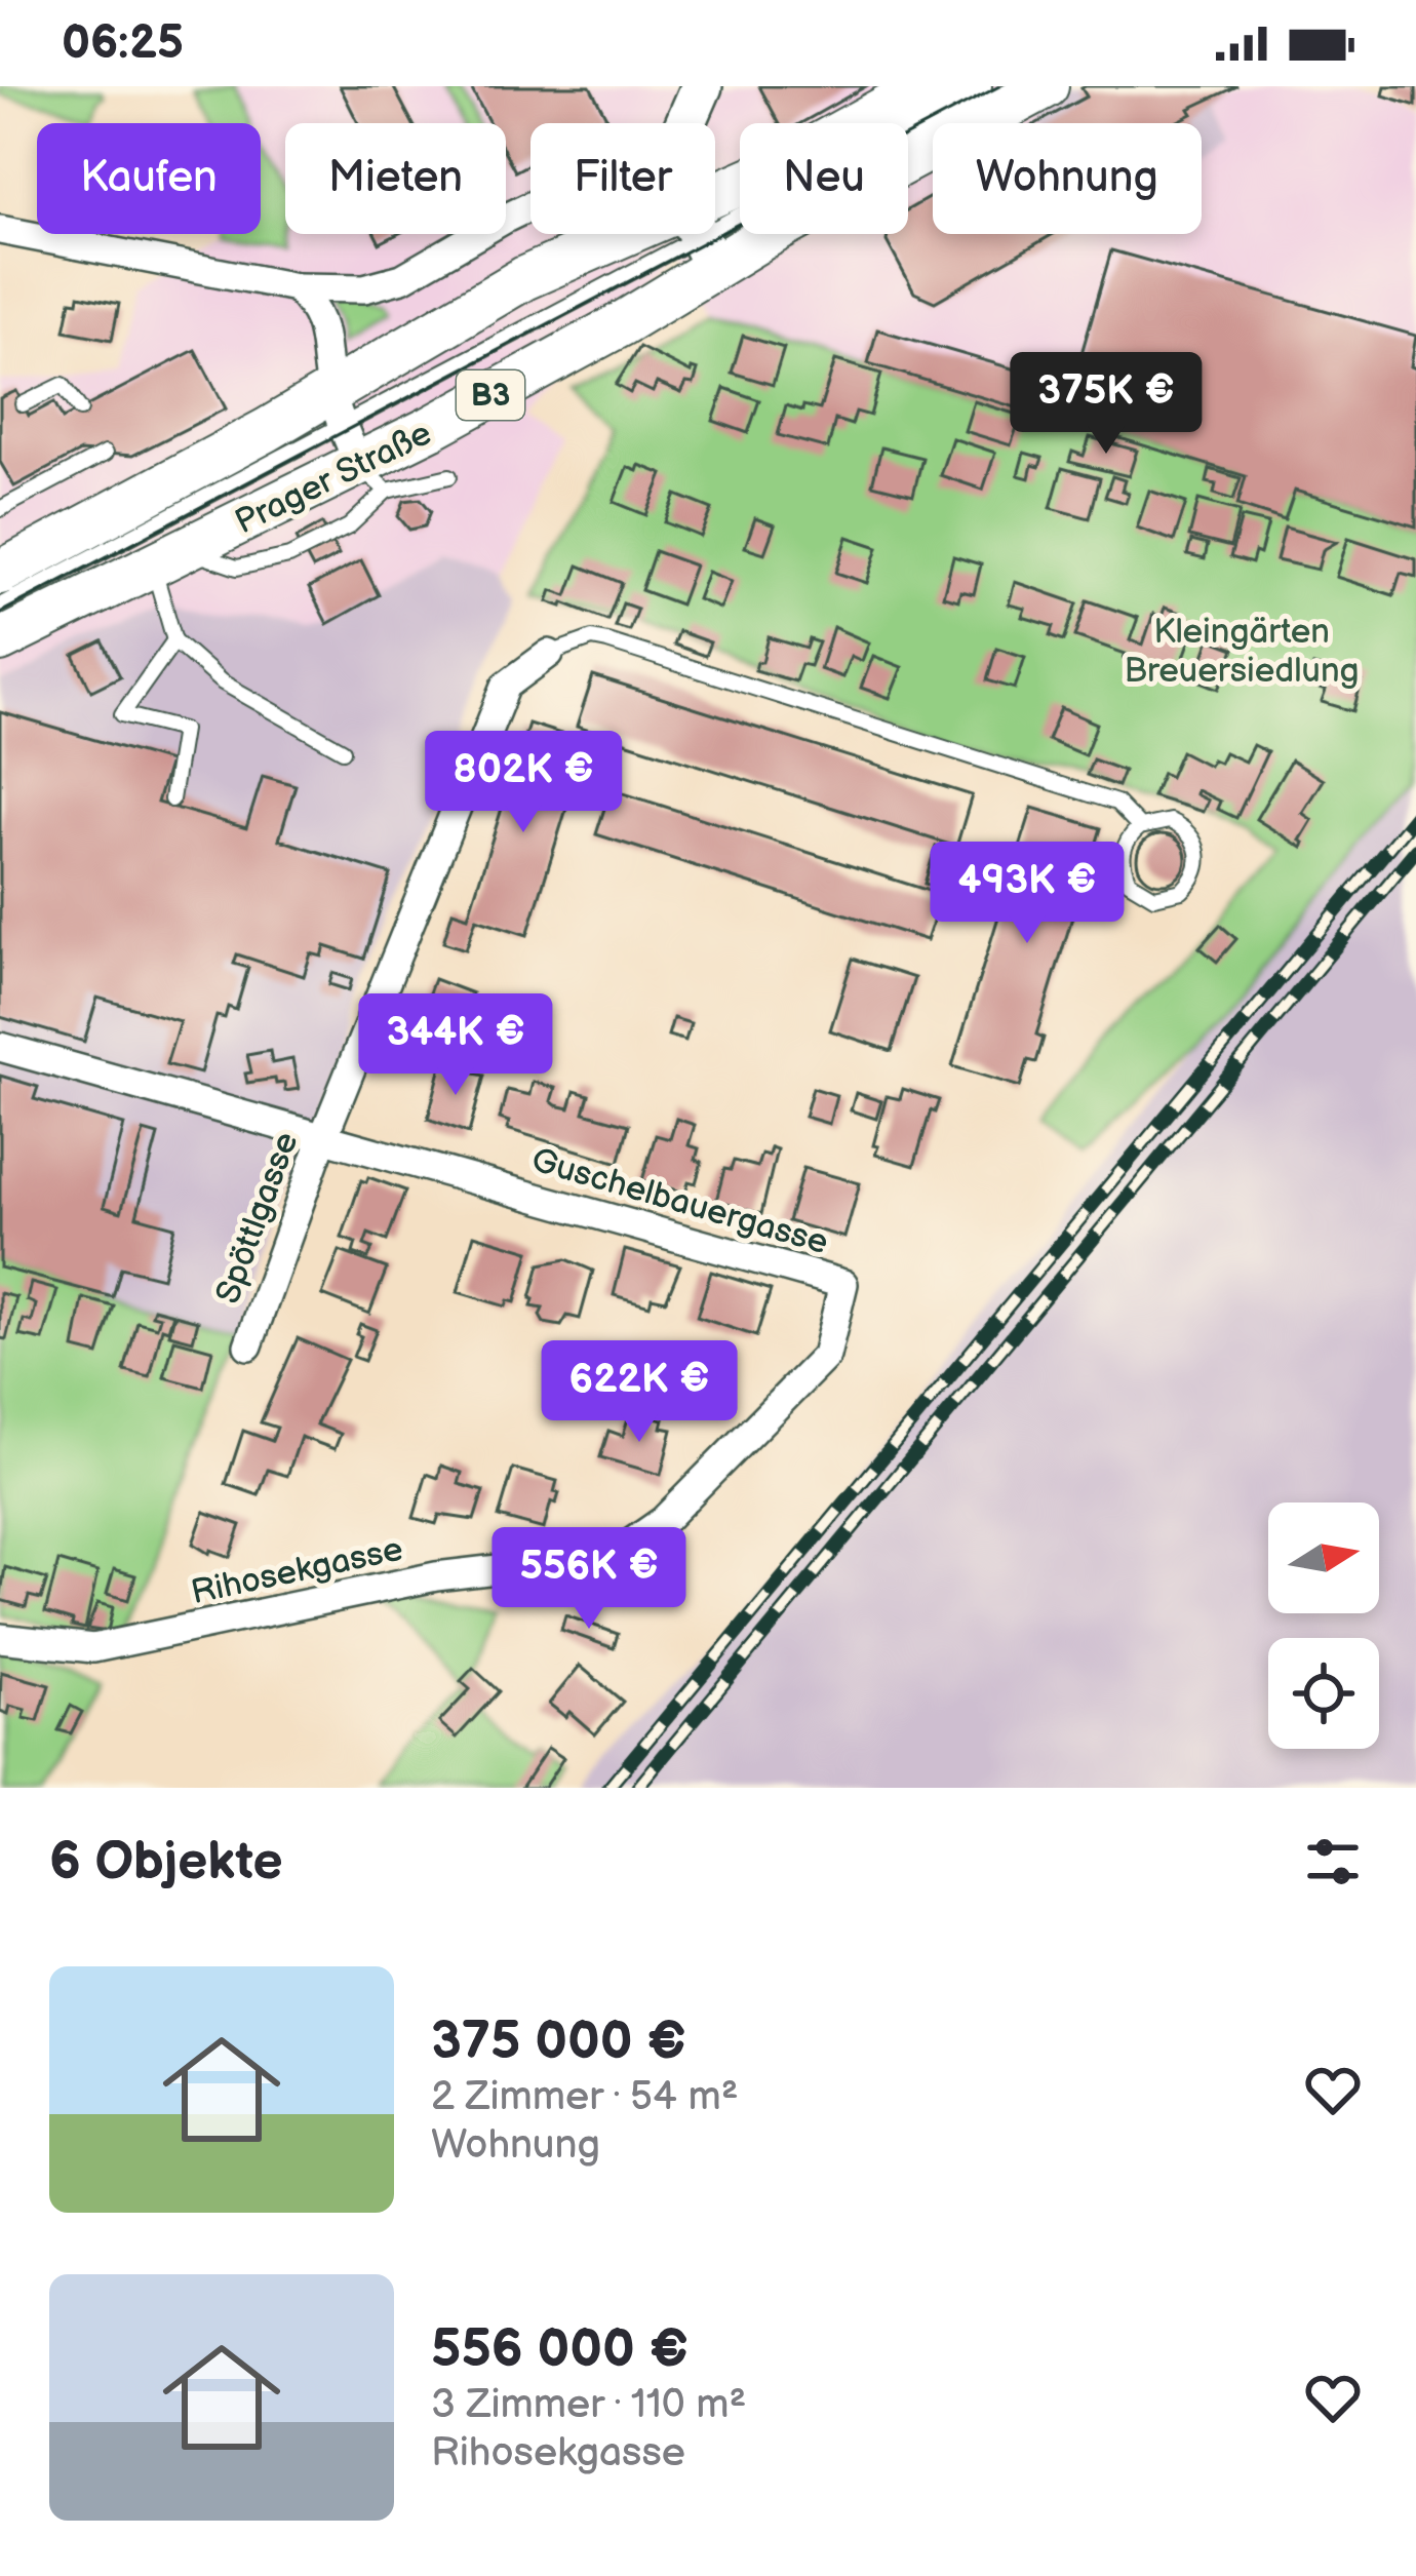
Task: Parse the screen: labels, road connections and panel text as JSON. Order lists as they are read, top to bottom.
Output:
{
  "streets": {
    "main road": ["B3", "Prager Straße"],
    "street": ["Guschelbauergasse", "Spöttlgasse", "Rihosekgasse"]
  },
  "crossings": [
    ["Guschelbauergasse", "Spöttlgasse"],
    ["Guschelbauergasse", "Rihosekgasse"]
  ],
  "parks": ["Kleingärten Breuersiedlung"],
  "north": "right",
  "page": {
    "status": "06:25",
    "chip": [
      "Kaufen",
      "Mieten",
      "Filter",
      "Neu",
      "Wohnung"
    ],
    "price": [
      "375K €",
      "802K €",
      "493K €",
      "344K €",
      "622K €",
      "556K €"
    ],
    "heading": "6 Objekte",
    "list": [
      {
        "name": "375 000 €",
        "note": "2 Zimmer · 54 m² · Wohnung"
      },
      {
        "name": "556 000 €",
        "note": "3 Zimmer · 110 m² · Rihosekgasse"
      }
    ]
  }
}
